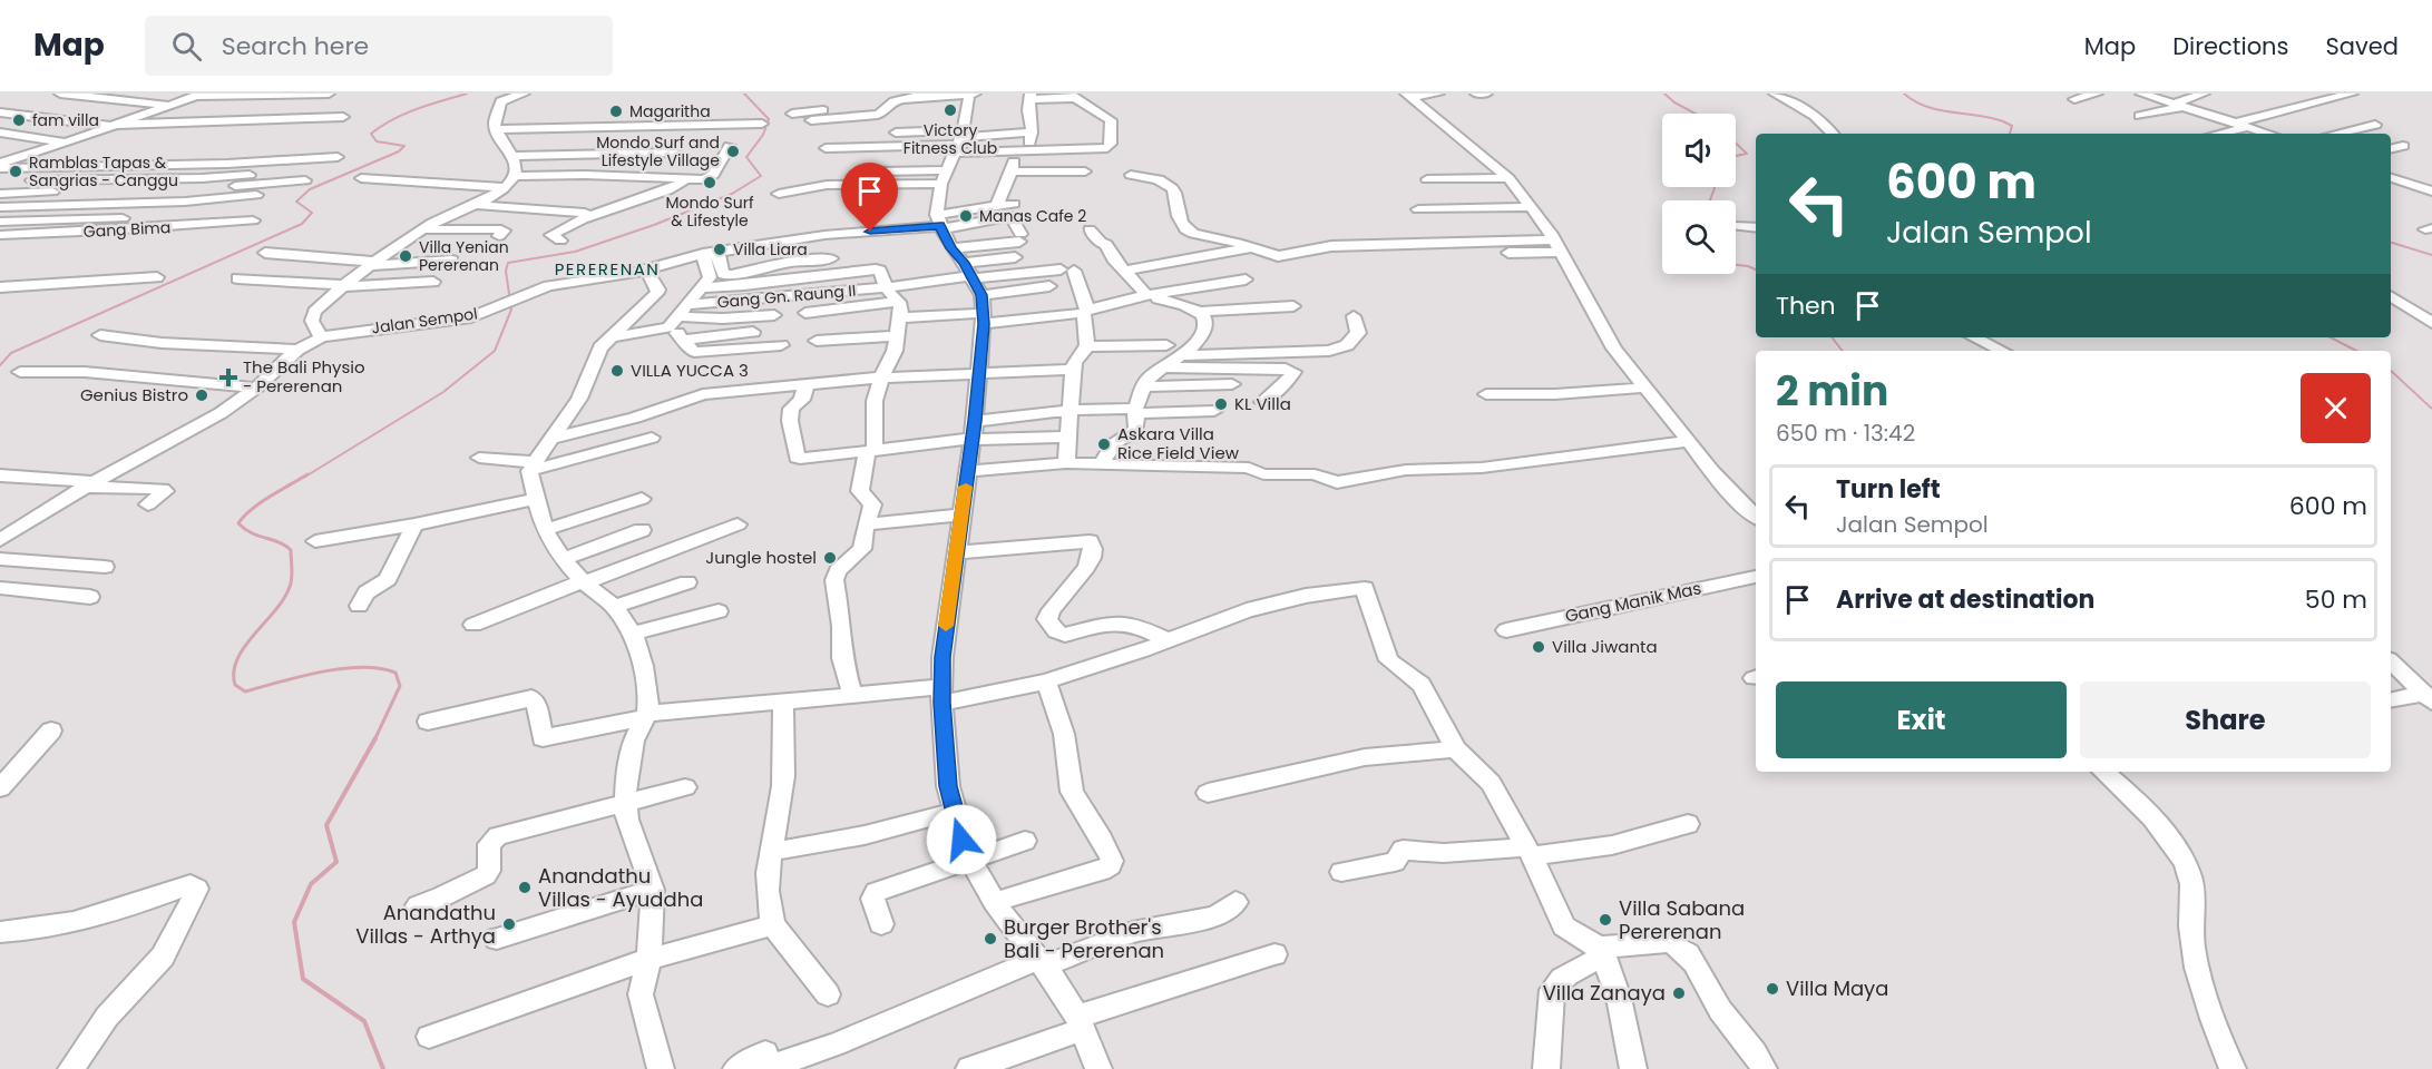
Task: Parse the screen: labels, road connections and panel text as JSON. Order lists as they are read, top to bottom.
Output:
{
  "streets": {
    "street": [
      "Gang Bima",
      "Gang Gn. Raung II",
      "Jalan Sempol",
      "Gang Manik Mas"
    ]
  },
  "districts": ["PERERENAN"],
  "places": {
    "other": [
      "Victory Fitness Club",
      "Magaritha",
      "fam villa",
      "Mondo Surf and Lifestyle Village",
      "Ramblas Tapas & Sangrias - Canggu",
      "Mondo Surf & Lifestyle",
      "Manas Cafe 2",
      "Villa Liara",
      "Villa Yenian Pererenan",
      "VILLA YUCCA 3",
      "Genius Bistro",
      "KL Villa",
      "Askara Villa Rice Field View",
      "Jungle hostel",
      "Villa Jiwanta",
      "Anandathu Villas - Ayuddha",
      "Villa Sabana Pererenan",
      "Anandathu Villas - Arthya",
      "Burger Brother's Bali - Pererenan",
      "Villa Maya",
      "Villa Zanaya"
    ],
    "health": ["The Bali Physio - Pererenan"]
  },
  "page": {
    "header": "Map",
    "search": "Search here",
    "nav": ["Map", "Directions", "Saved"],
    "turn": ["600 m", "Jalan Sempol"],
    "then": "Then",
    "heading": ["2 min", "650 m · 13:42"],
    "list": [
      {
        "name": "Turn left",
        "note": "Jalan Sempol",
        "value": "600 m"
      },
      {
        "name": "Arrive at destination",
        "value": "50 m"
      }
    ],
    "buttons": ["Exit", "Share"]
  }
}
